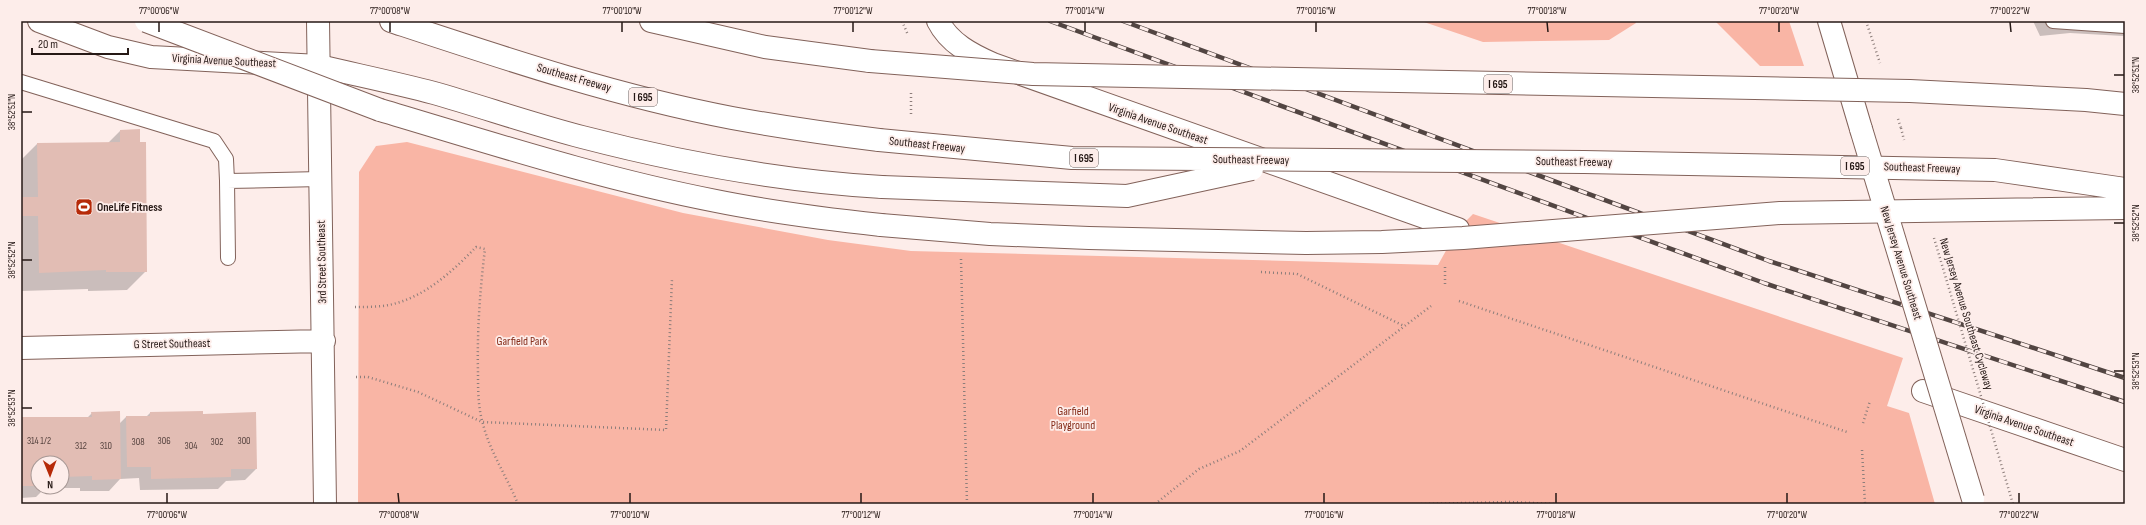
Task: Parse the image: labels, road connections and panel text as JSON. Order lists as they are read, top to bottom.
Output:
{
  "streets": {
    "main road": [
      "Virginia Avenue Southeast",
      "Southeast Freeway",
      "I 695",
      "3rd Street Southeast",
      "New Jersey Avenue Southeast",
      "G Street Southeast"
    ],
    "path": ["New Jersey Avenue Southeast Cycleway"]
  },
  "crossings": [
    ["Virginia Avenue Southeast", "Southeast Freeway"],
    ["Virginia Avenue Southeast", "3rd Street Southeast"],
    ["3rd Street Southeast", "G Street Southeast"]
  ],
  "parks": ["Garfield Park", "Garfield Playground"],
  "places": {
    "sports": ["OneLife Fitness"]
  },
  "house_numbers": [
    "314 1/2",
    "306",
    "300",
    "308",
    "302",
    "312",
    "310",
    "304"
  ],
  "scale_bar": "20 m",
  "north": "bottom",
  "coordinates": [
    "77°00'06\"W",
    "77°00'08\"W",
    "77°00'10\"W",
    "77°00'12\"W",
    "77°00'14\"W",
    "77°00'16\"W",
    "77°00'18\"W",
    "77°00'20\"W",
    "77°00'22\"W",
    "38°52'51\"N",
    "38°52'52\"N",
    "38°52'53\"N"
  ]
}
